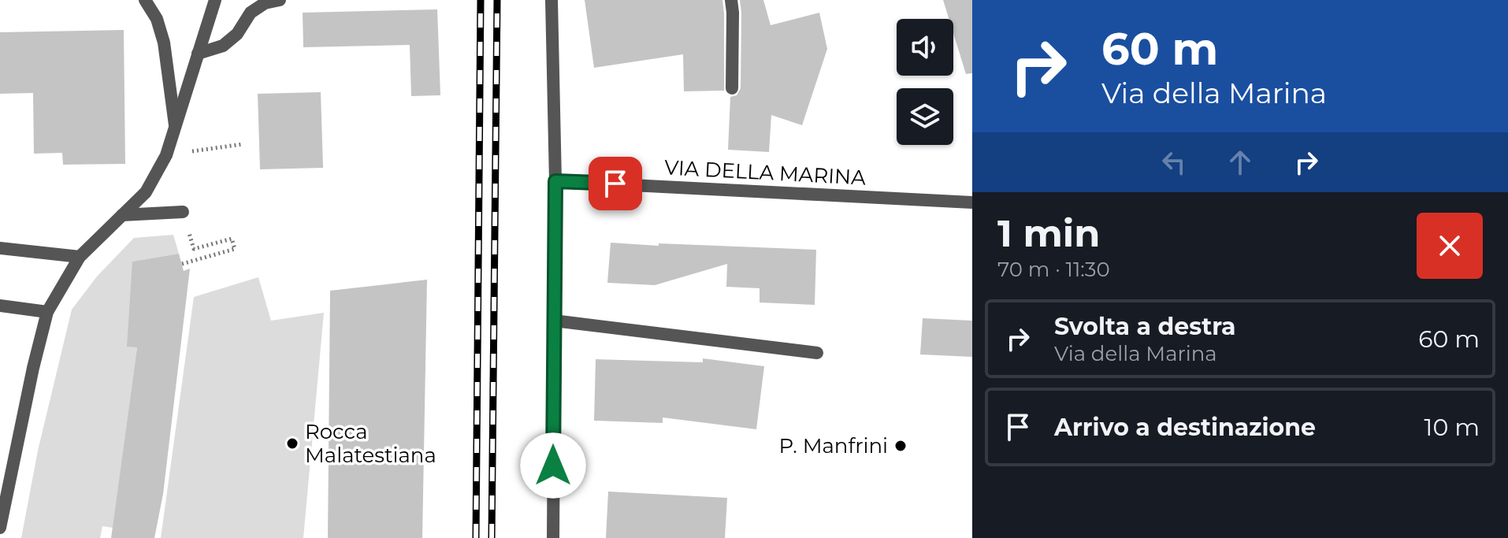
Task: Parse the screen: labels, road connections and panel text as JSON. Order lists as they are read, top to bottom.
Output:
{
  "streets": {
    "street": ["VIA DELLA MARINA"]
  },
  "places": ["Rocca Malatestiana", "P. Manfrini"],
  "page": {
    "turn": ["60 m", "Via della Marina"],
    "heading": ["1 min", "70 m · 11:30"],
    "list": [
      {
        "name": "Svolta a destra",
        "note": "Via della Marina",
        "value": "60 m"
      },
      {
        "name": "Arrivo a destinazione",
        "value": "10 m"
      }
    ]
  }
}
